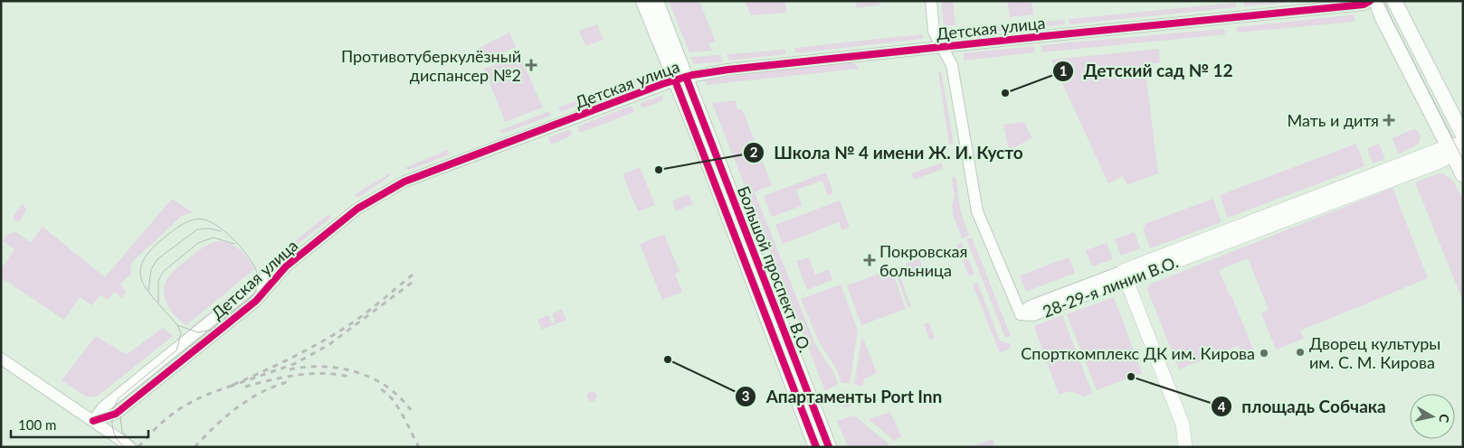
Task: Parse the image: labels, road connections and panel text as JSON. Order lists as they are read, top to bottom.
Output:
{
  "streets": {
    "main road": ["Большой проспект В.О."],
    "street": ["Детская улица", "28-29-я линии В.О."]
  },
  "crossings": [
    ["Детская улица", "Большой проспект В.О."],
    ["Детская улица", "28-29-я линии В.О."]
  ],
  "places": {
    "health": ["Противотуберкулёзный диспансер №2", "Мать и дитя", "Покровская больница"],
    "other": [
      "Детский сад № 12",
      "Школа № 4 имени Ж. И. Кусто",
      "Дворец культуры им. С. М. Кирова",
      "Спорткомплекс ДК им. Кирова",
      "Апартаменты Port Inn",
      "площадь Собчака"
    ]
  },
  "scale_bar": "100 m",
  "north": "right"
}
